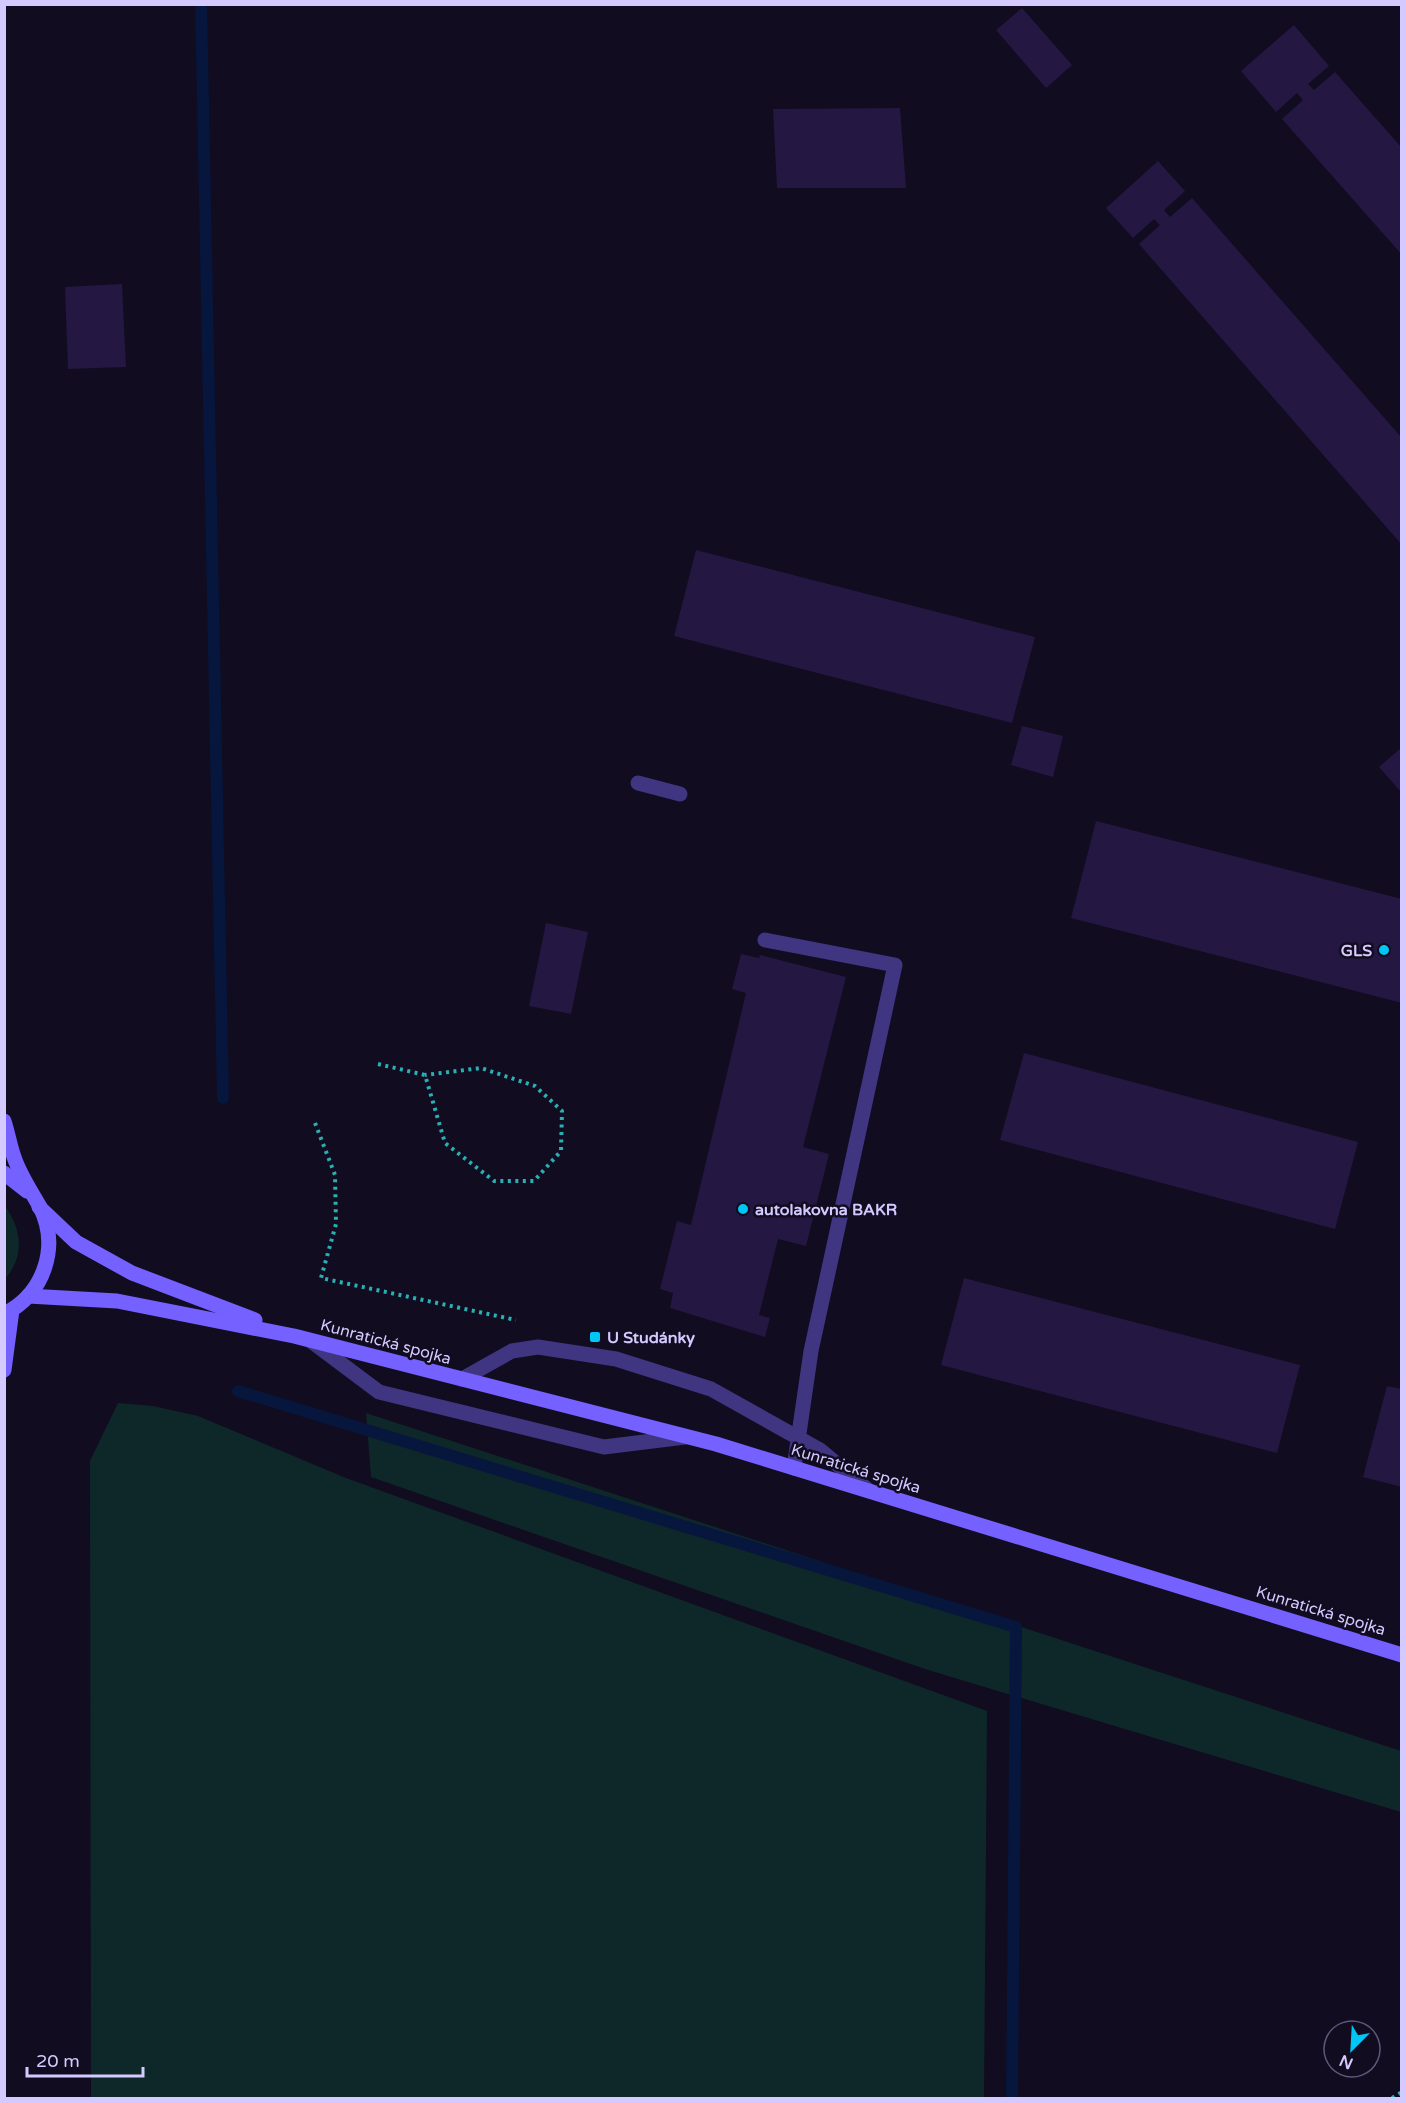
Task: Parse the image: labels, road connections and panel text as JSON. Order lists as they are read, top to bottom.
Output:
{
  "streets": {
    "main road": ["Kunratická spojka"]
  },
  "places": {
    "other": ["GLS", "autolakovna BAKR"],
    "transit": ["U Studánky"]
  },
  "scale_bar": "20 m",
  "north": "bottom left"
}
